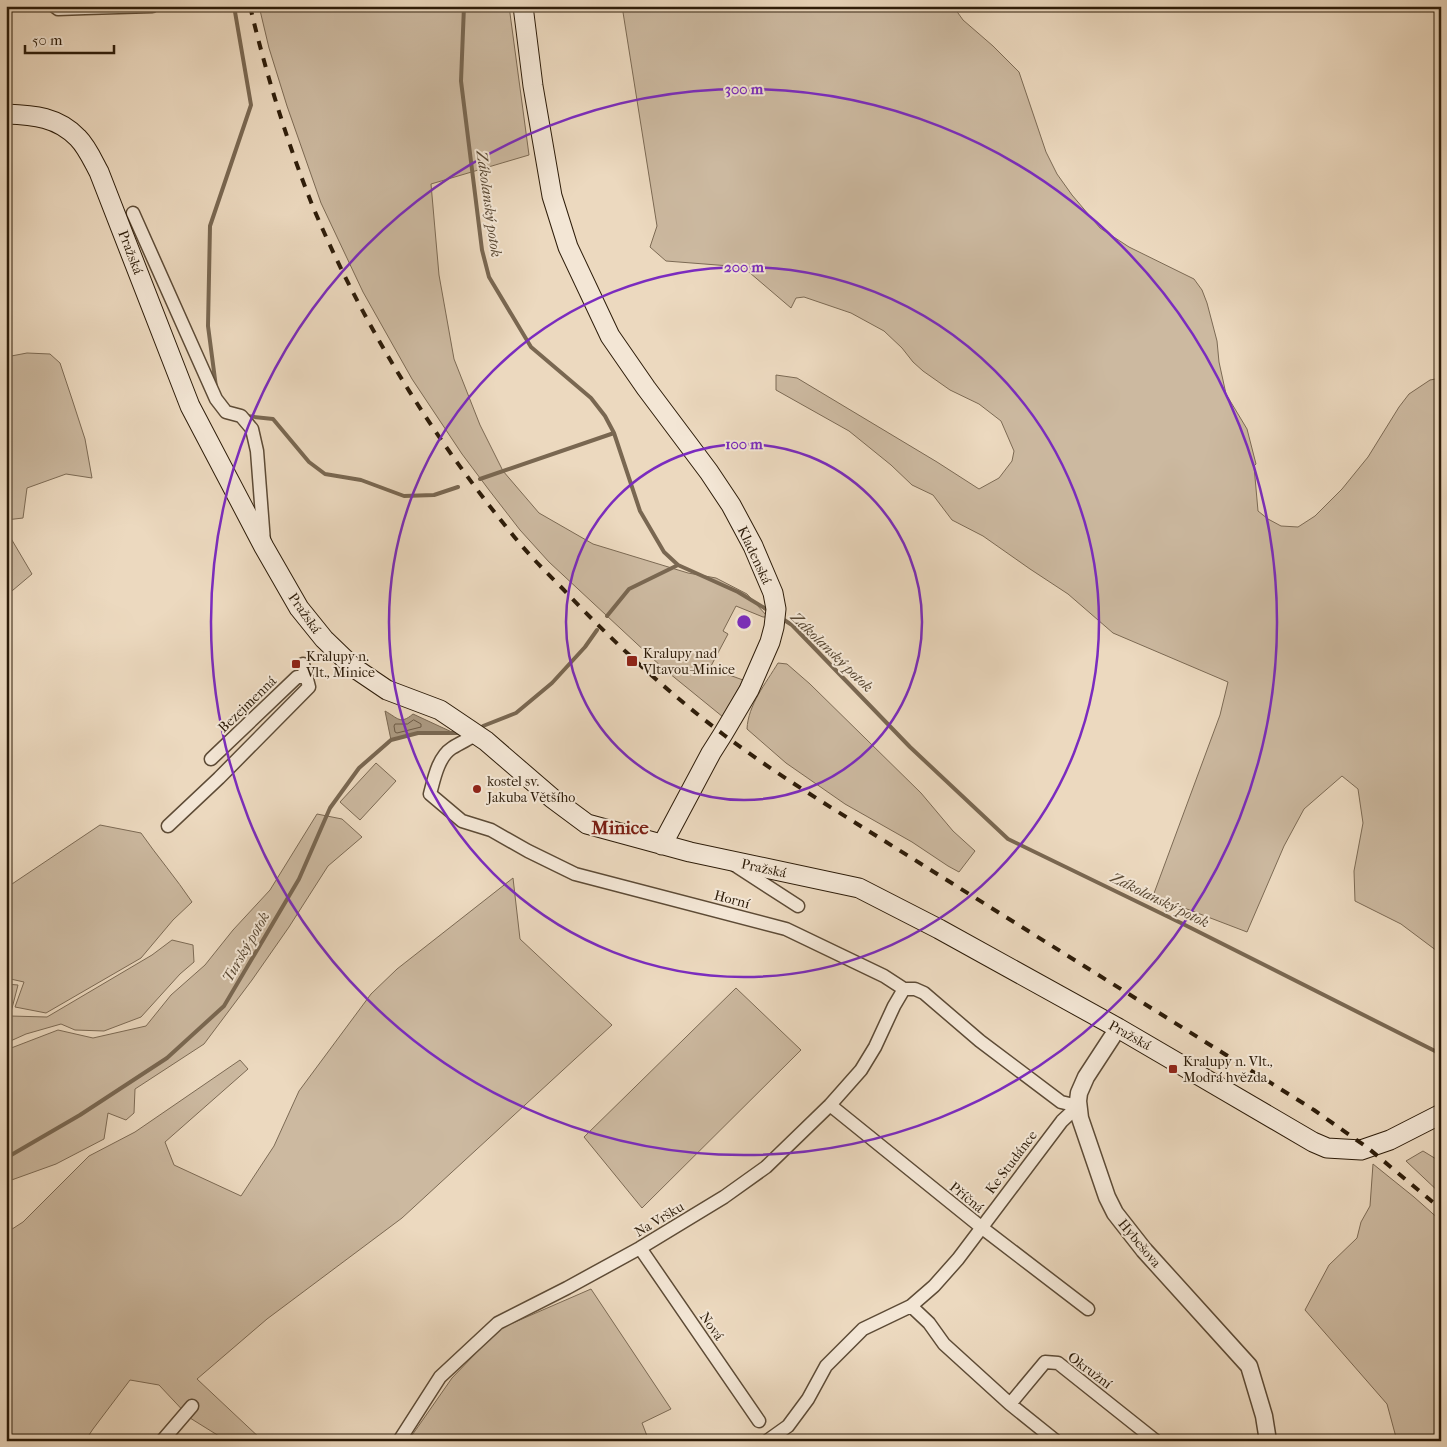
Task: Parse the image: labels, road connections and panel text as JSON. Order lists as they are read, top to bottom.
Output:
{
  "streets": {
    "main road": ["Pražská", "Kladenská"],
    "street": [
      "Bezejmenná",
      "Horní",
      "Ke Studánce",
      "Příčná",
      "Na Vršku",
      "Hybešova",
      "Nová",
      "Okružní"
    ]
  },
  "crossings": [
    ["Pražská", "Kladenská"],
    ["Pražská", "Horní"],
    ["Pražská", "Hybešova"],
    ["Horní", "Ke Studánce"],
    ["Horní", "Na Vršku"],
    ["Horní", "Hybešova"],
    ["Ke Studánce", "Příčná"],
    ["Ke Studánce", "Hybešova"],
    ["Příčná", "Na Vršku"],
    ["Na Vršku", "Nová"]
  ],
  "districts": ["Minice"],
  "water": ["Zákolanský potok", "Turský potok"],
  "places": {
    "transit": ["Kralupy nad Vltavou-Minice", "Kralupy n. Vlt., Minice", "Kralupy n. Vlt., Modrá hvězda"],
    "other": ["kostel sv. Jakuba Většího"]
  },
  "scale_bar": "50 m",
  "rings": ["300 m", "200 m", "100 m"]
}
